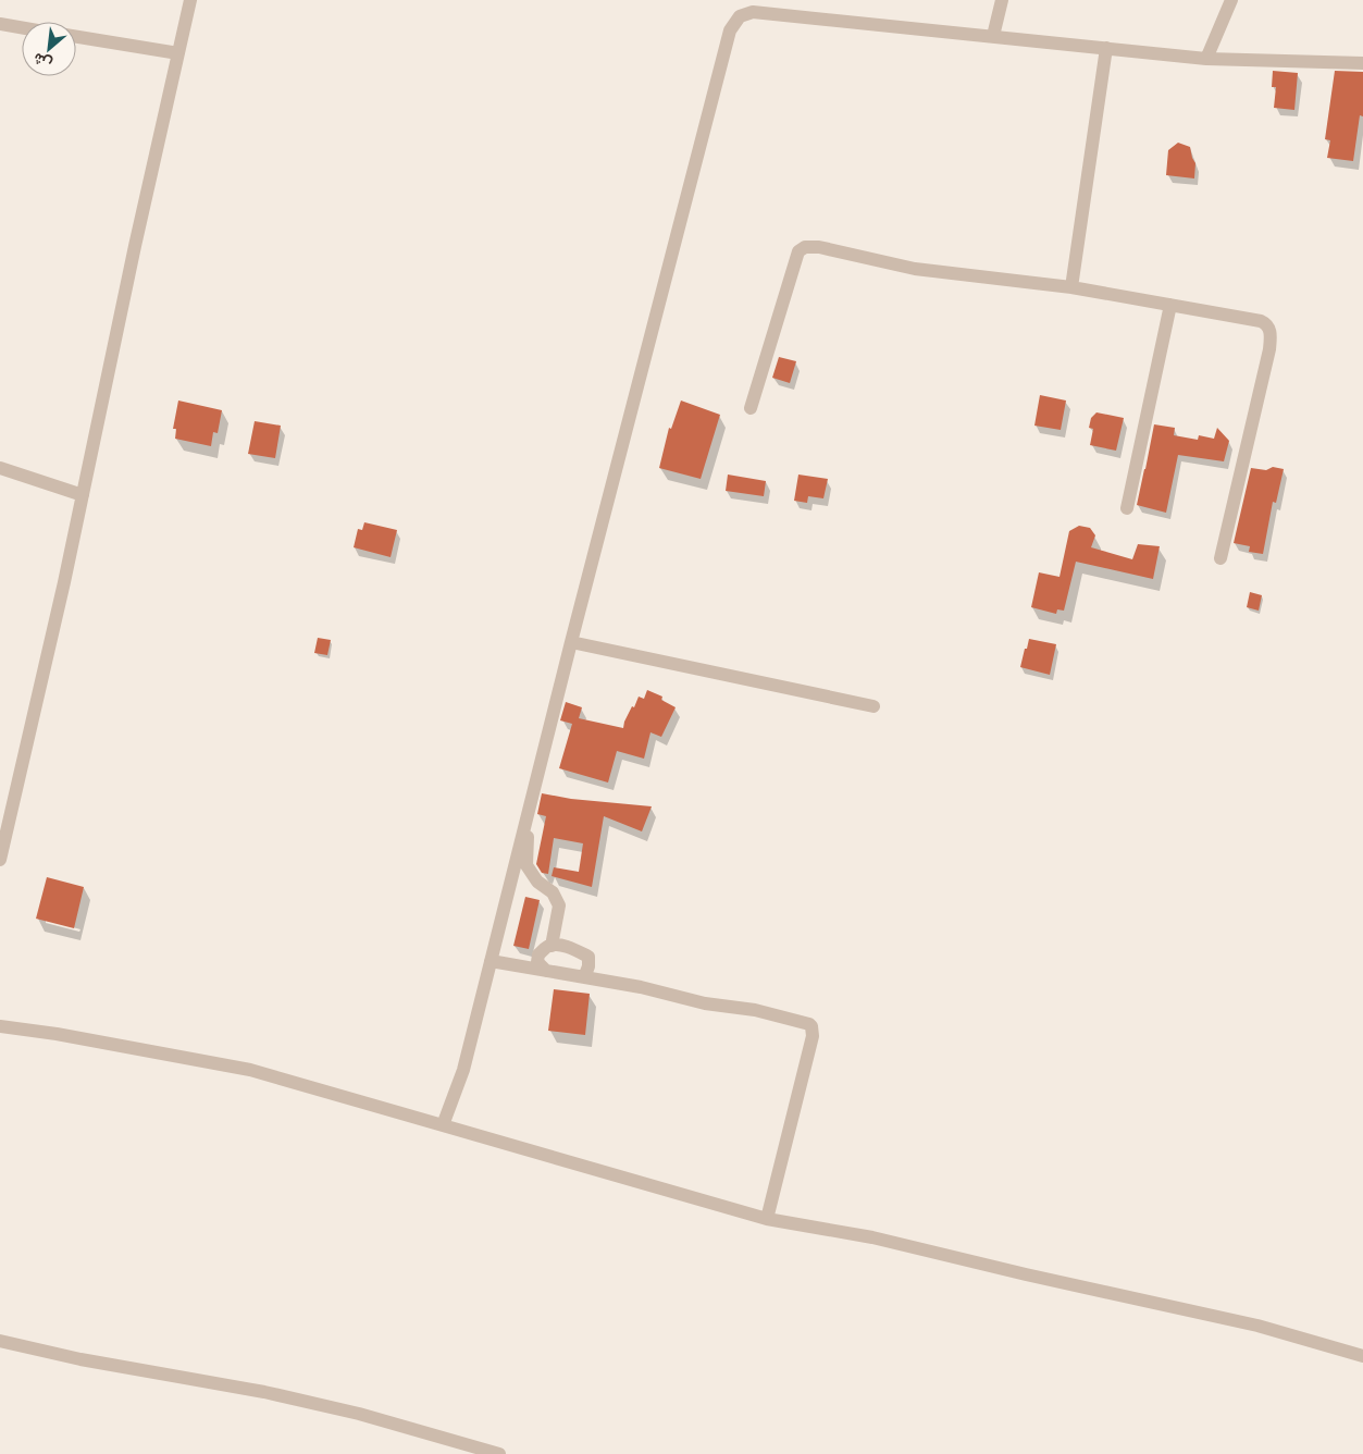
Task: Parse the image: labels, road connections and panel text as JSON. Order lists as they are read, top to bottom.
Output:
{
  "north": "bottom left"
}
